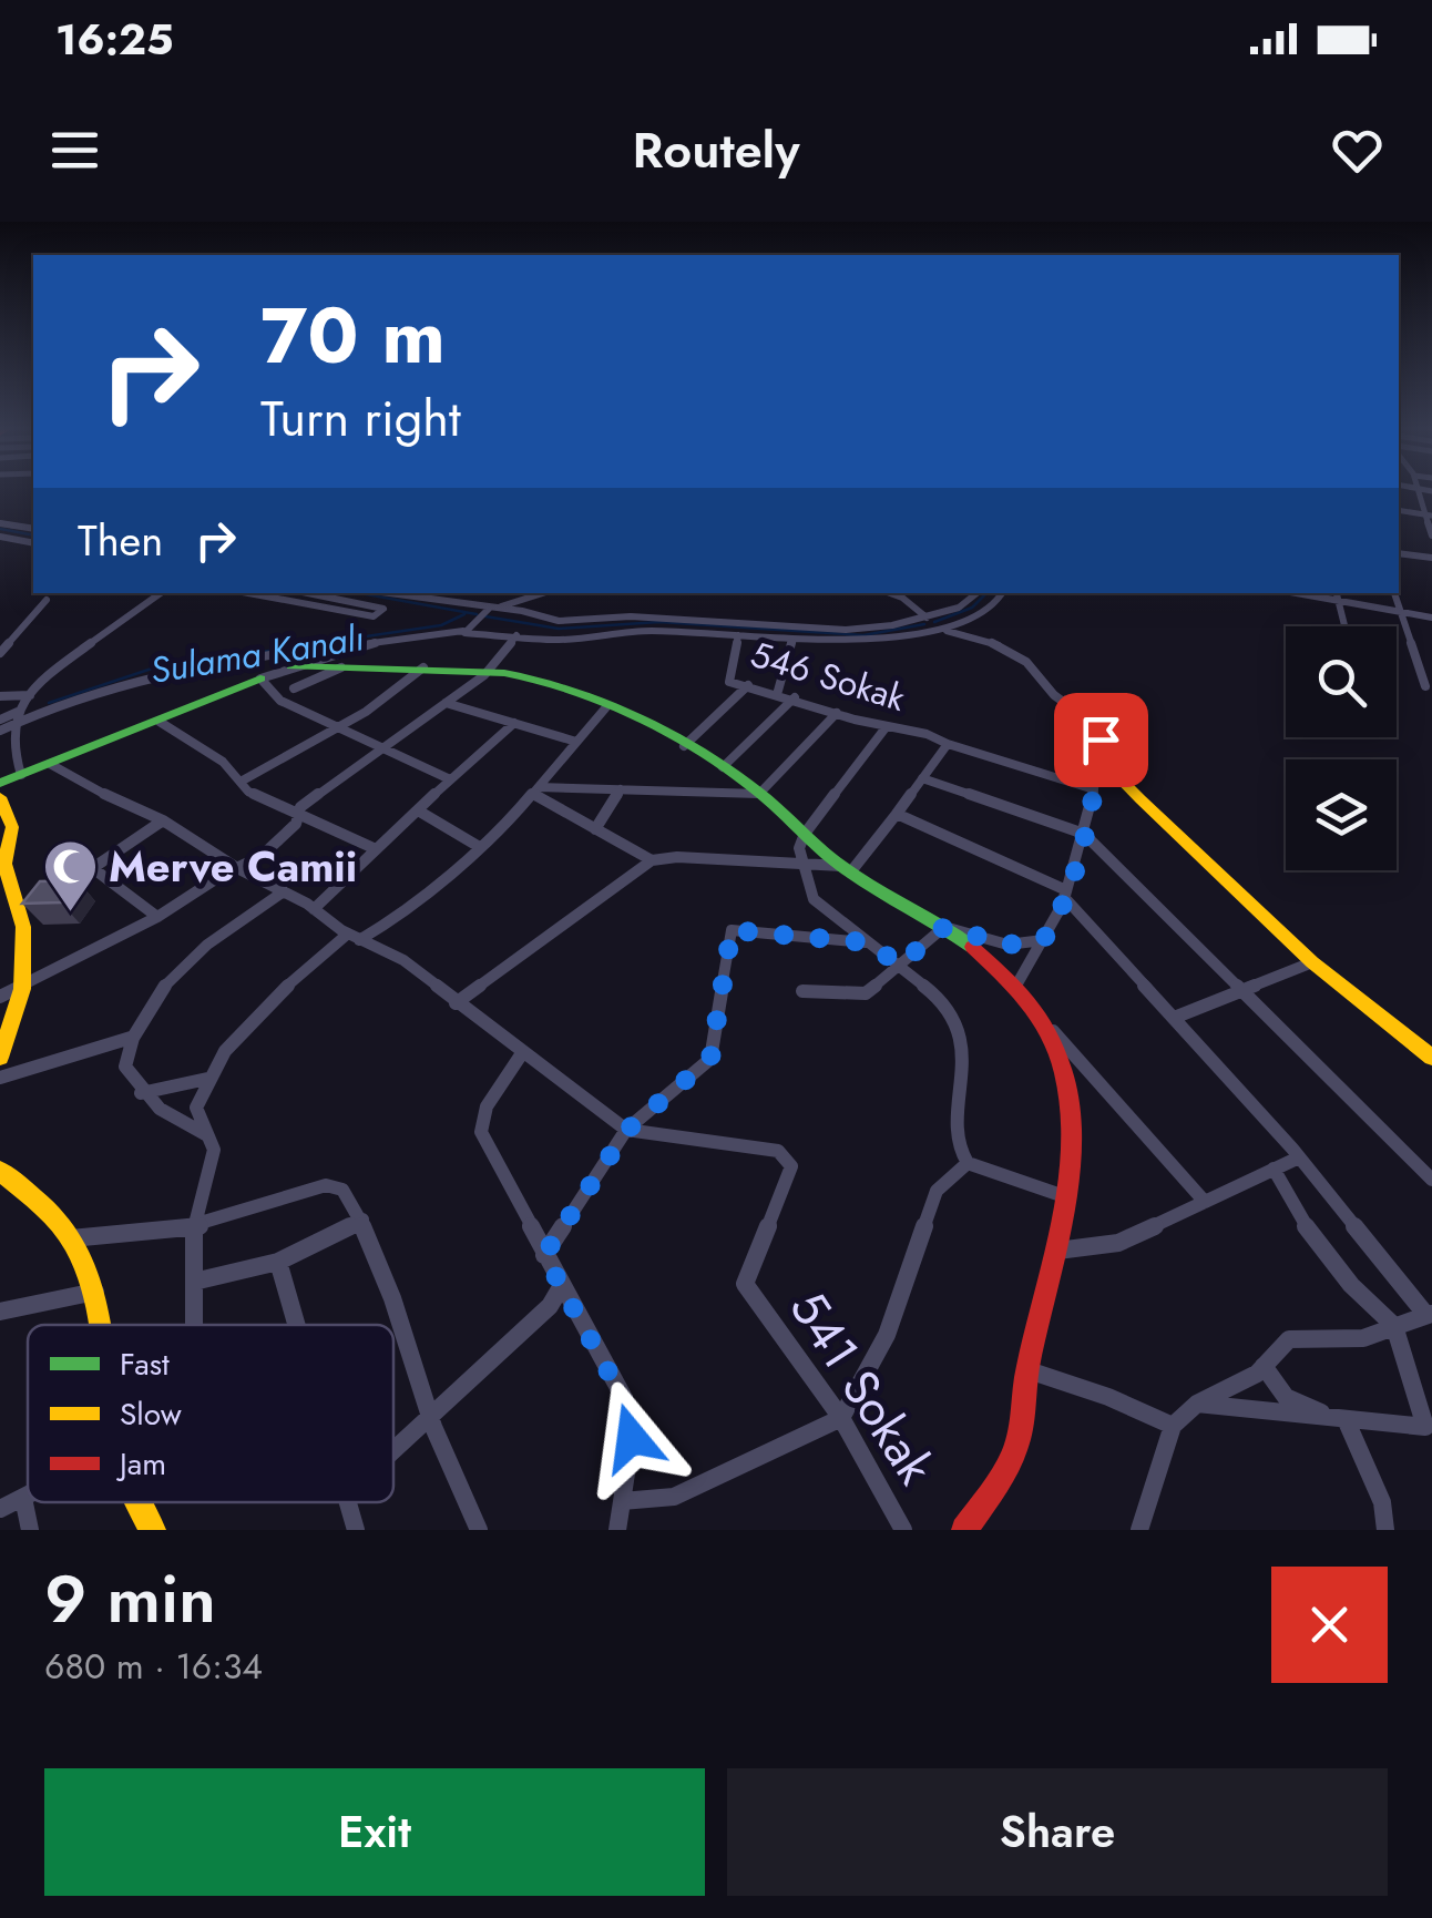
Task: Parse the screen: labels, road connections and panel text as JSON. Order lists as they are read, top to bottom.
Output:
{
  "streets": {
    "street": ["546 Sokak", "541 Sokak"]
  },
  "water": ["Sulama Kanalı"],
  "places": {
    "mosque": ["Merve Camii"]
  },
  "legend": ["Fast", "Slow", "Jam"],
  "page": {
    "status": "16:25",
    "header": "Routely",
    "turn": ["70 m", "Turn right"],
    "then": "Then",
    "heading": ["9 min", "680 m · 16:34"],
    "buttons": ["Exit", "Share"]
  }
}
